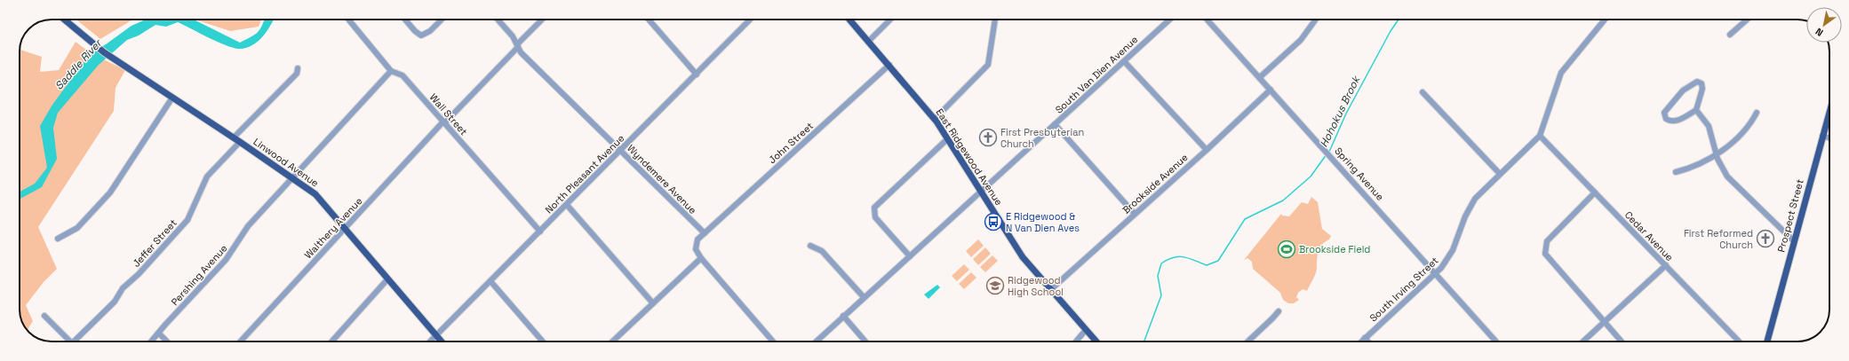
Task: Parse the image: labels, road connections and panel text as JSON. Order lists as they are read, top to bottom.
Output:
{
  "streets": {
    "main road": ["East Ridgewood Avenue", "Linwood Avenue", "Prospect Street"],
    "street": [
      "South Van Dien Avenue",
      "Wall Street",
      "John Street",
      "North Pleasant Avenue",
      "Spring Avenue",
      "Wyndemere Avenue",
      "Brookside Avenue",
      "Walthery Avenue",
      "Cedar Avenue",
      "Jeffer Street",
      "Pershing Avenue",
      "South Irving Street"
    ]
  },
  "crossings": [
    ["South Van Dien Avenue", "East Ridgewood Avenue"],
    ["Wall Street", "North Pleasant Avenue"],
    ["Wall Street", "Walthery Avenue"],
    ["Wall Street", "Pershing Avenue"],
    ["John Street", "East Ridgewood Avenue"],
    ["John Street", "Wyndemere Avenue"],
    ["East Ridgewood Avenue", "Brookside Avenue"],
    ["Linwood Avenue", "North Pleasant Avenue"],
    ["Linwood Avenue", "Walthery Avenue"],
    ["Linwood Avenue", "Jeffer Street"],
    ["Linwood Avenue", "Pershing Avenue"],
    ["North Pleasant Avenue", "Wyndemere Avenue"],
    ["Spring Avenue", "Brookside Avenue"],
    ["Spring Avenue", "South Irving Street"],
    ["Wyndemere Avenue", "Walthery Avenue"],
    ["Cedar Avenue", "South Irving Street"]
  ],
  "water": ["Saddle River", "Hohokus Brook"],
  "places": {
    "church": ["First Presbyterian Church", "First Reformed Church"],
    "bus stop": ["E Ridgewood & N Van Dien Aves"],
    "sports": ["Brookside Field"],
    "school or university": ["Ridgewood High School"]
  },
  "north": "bottom left"
}
